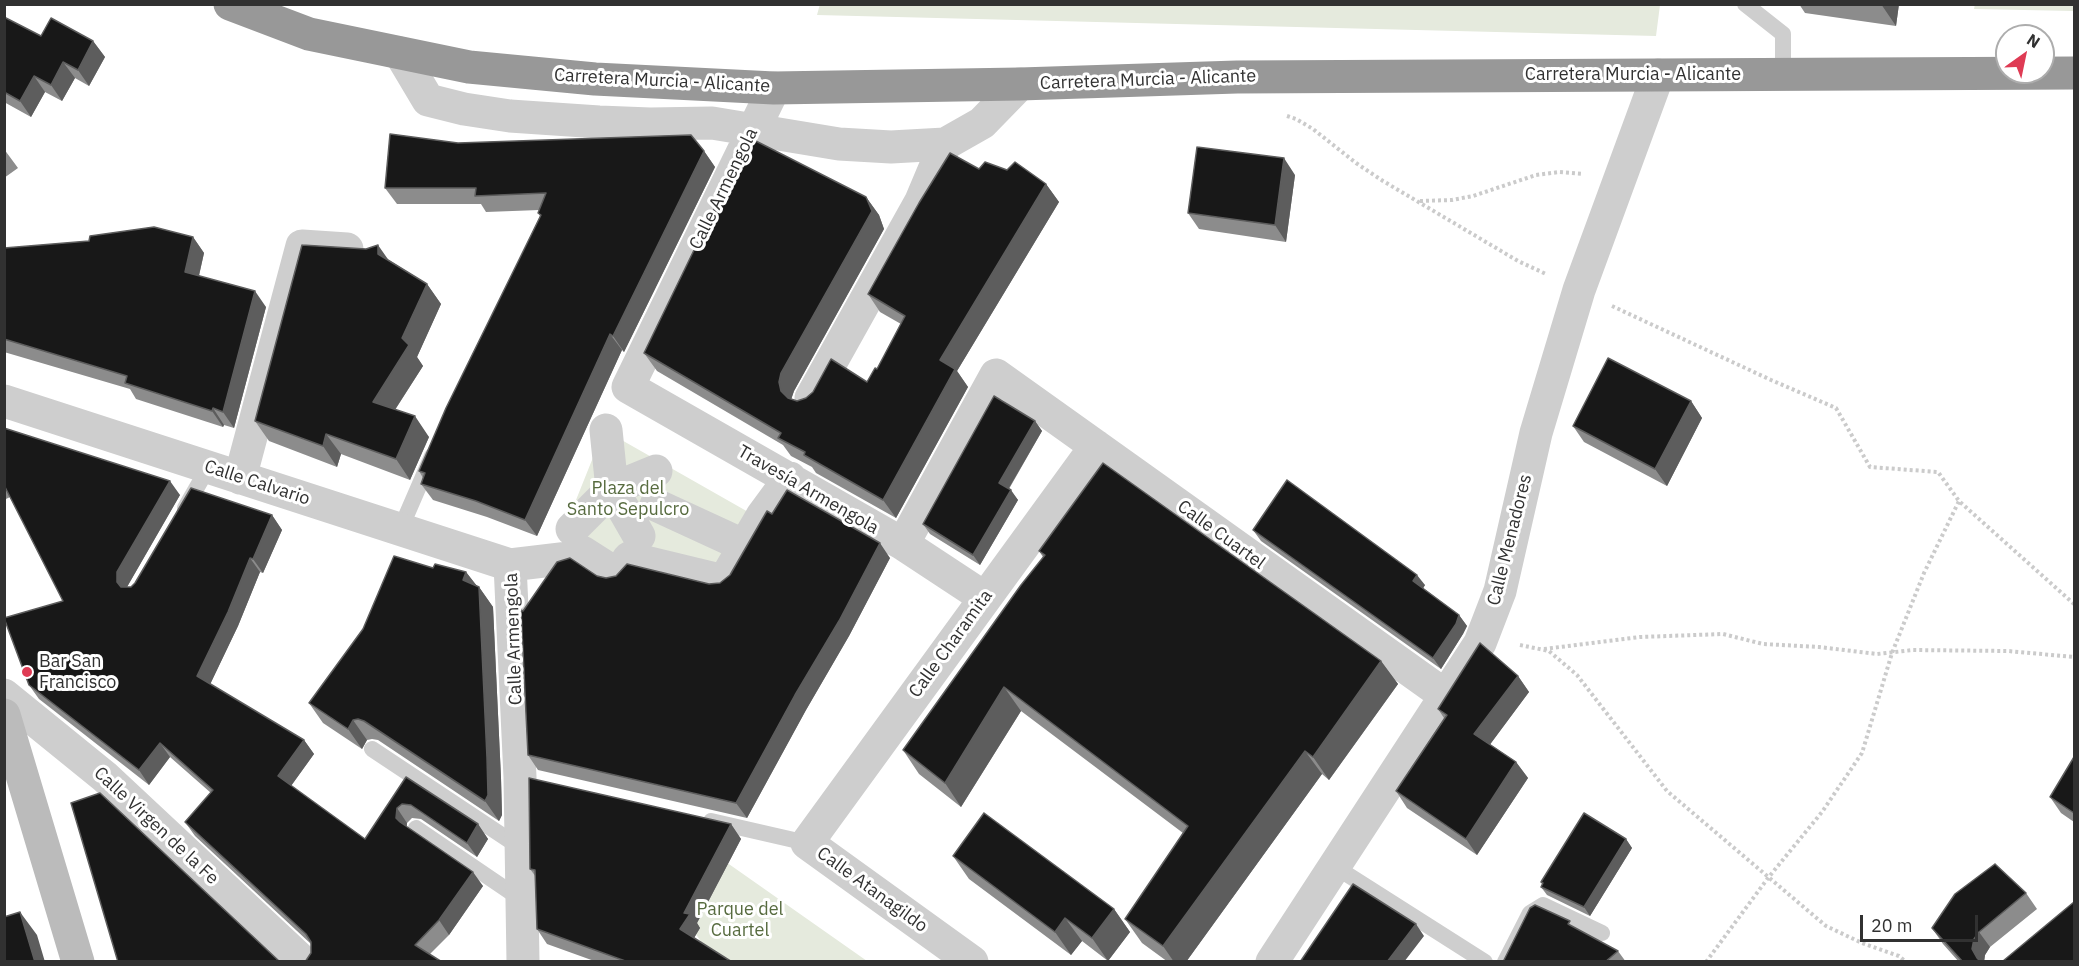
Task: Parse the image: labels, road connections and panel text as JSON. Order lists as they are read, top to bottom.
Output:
{
  "streets": {
    "highway": ["Carretera Murcia - Alicante"],
    "street": [
      "Calle Armengola",
      "Calle Calvario",
      "Travesía Armengola",
      "Calle Cuartel",
      "Calle Menadores",
      "Calle Charamita",
      "Calle Virgen de la Fe",
      "Calle Atanagildo"
    ]
  },
  "crossings": [
    ["Carretera Murcia - Alicante", "Calle Armengola"],
    ["Carretera Murcia - Alicante", "Calle Menadores"],
    ["Calle Armengola", "Calle Calvario"],
    ["Calle Armengola", "Travesía Armengola"],
    ["Travesía Armengola", "Calle Cuartel"],
    ["Travesía Armengola", "Calle Charamita"],
    ["Calle Cuartel", "Calle Menadores"],
    ["Calle Cuartel", "Calle Charamita"],
    ["Calle Charamita", "Calle Atanagildo"]
  ],
  "parks": ["Plaza del Santo Sepulcro", "Parque del Cuartel"],
  "places": ["Bar San Francisco"],
  "scale_bar": "20 m",
  "north": "top right"
}
